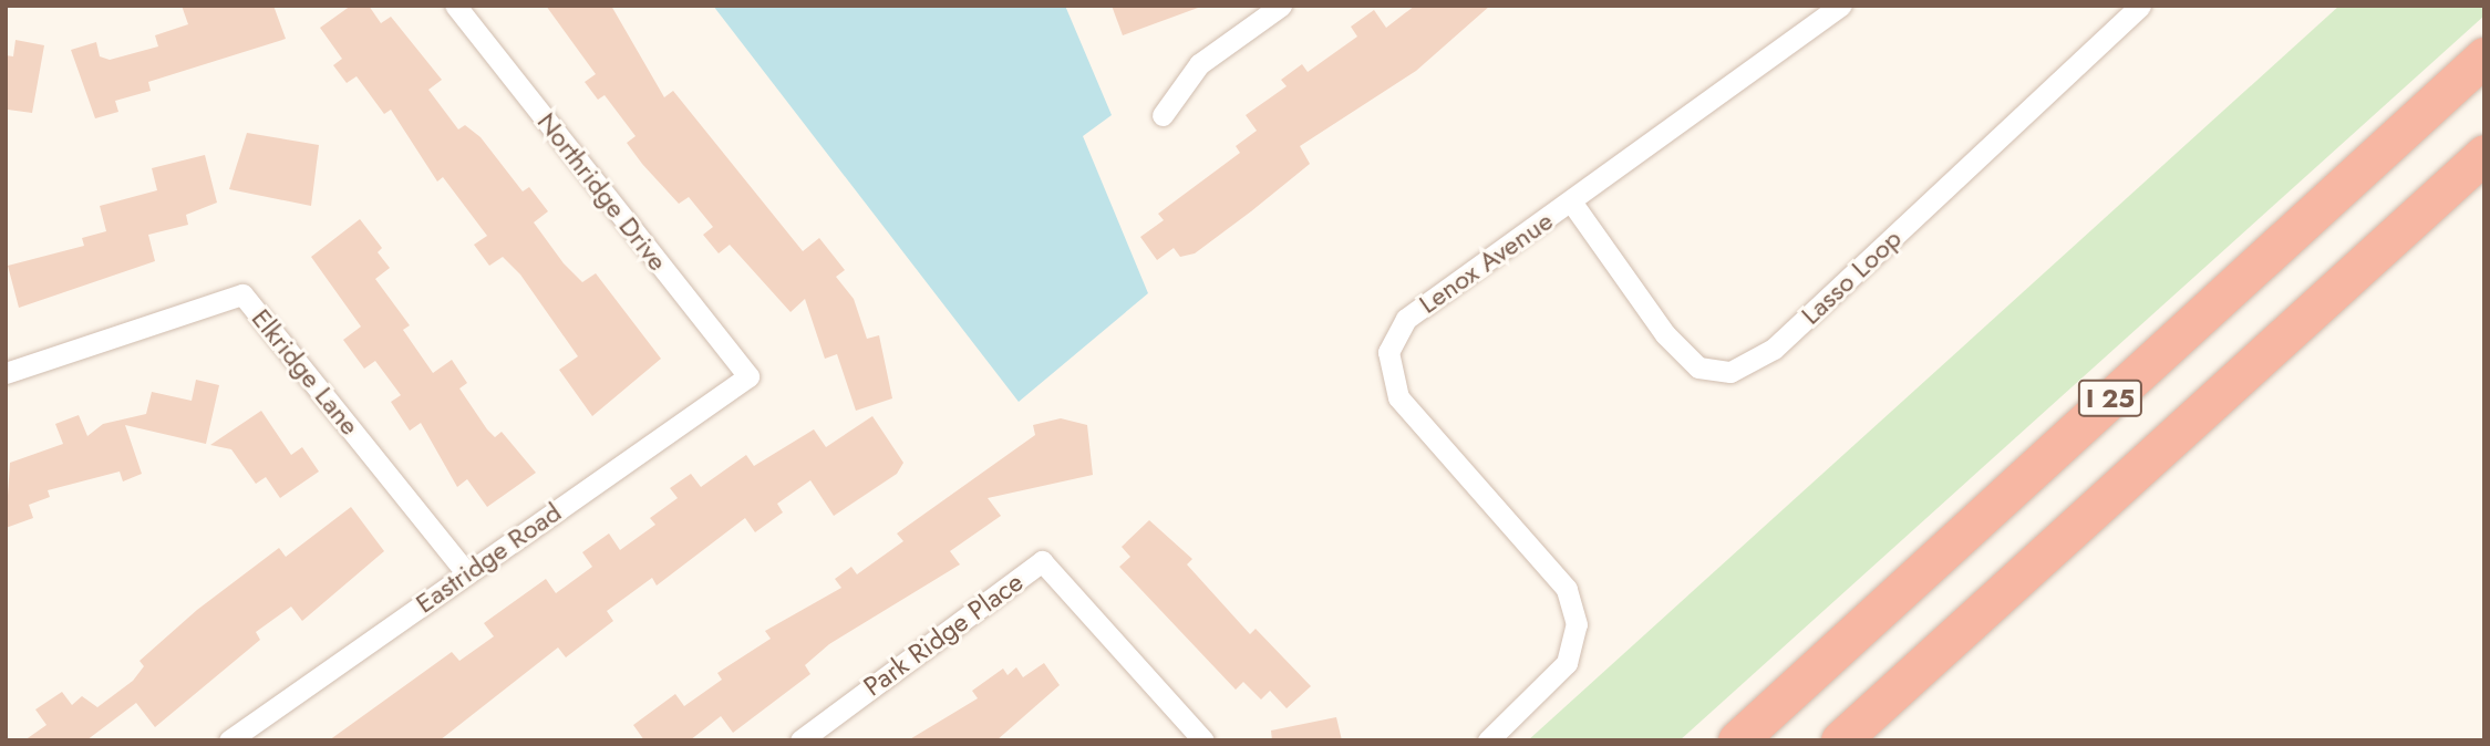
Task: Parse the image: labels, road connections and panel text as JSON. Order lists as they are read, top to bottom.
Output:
{
  "streets": {
    "highway": ["I 25"],
    "street": [
      "Northridge Drive",
      "Lenox Avenue",
      "Lasso Loop",
      "Elkridge Lane",
      "Eastridge Road",
      "Park Ridge Place"
    ]
  },
  "crossings": [
    ["Northridge Drive", "Eastridge Road"],
    ["Lenox Avenue", "Lasso Loop"],
    ["Elkridge Lane", "Eastridge Road"]
  ]
}
